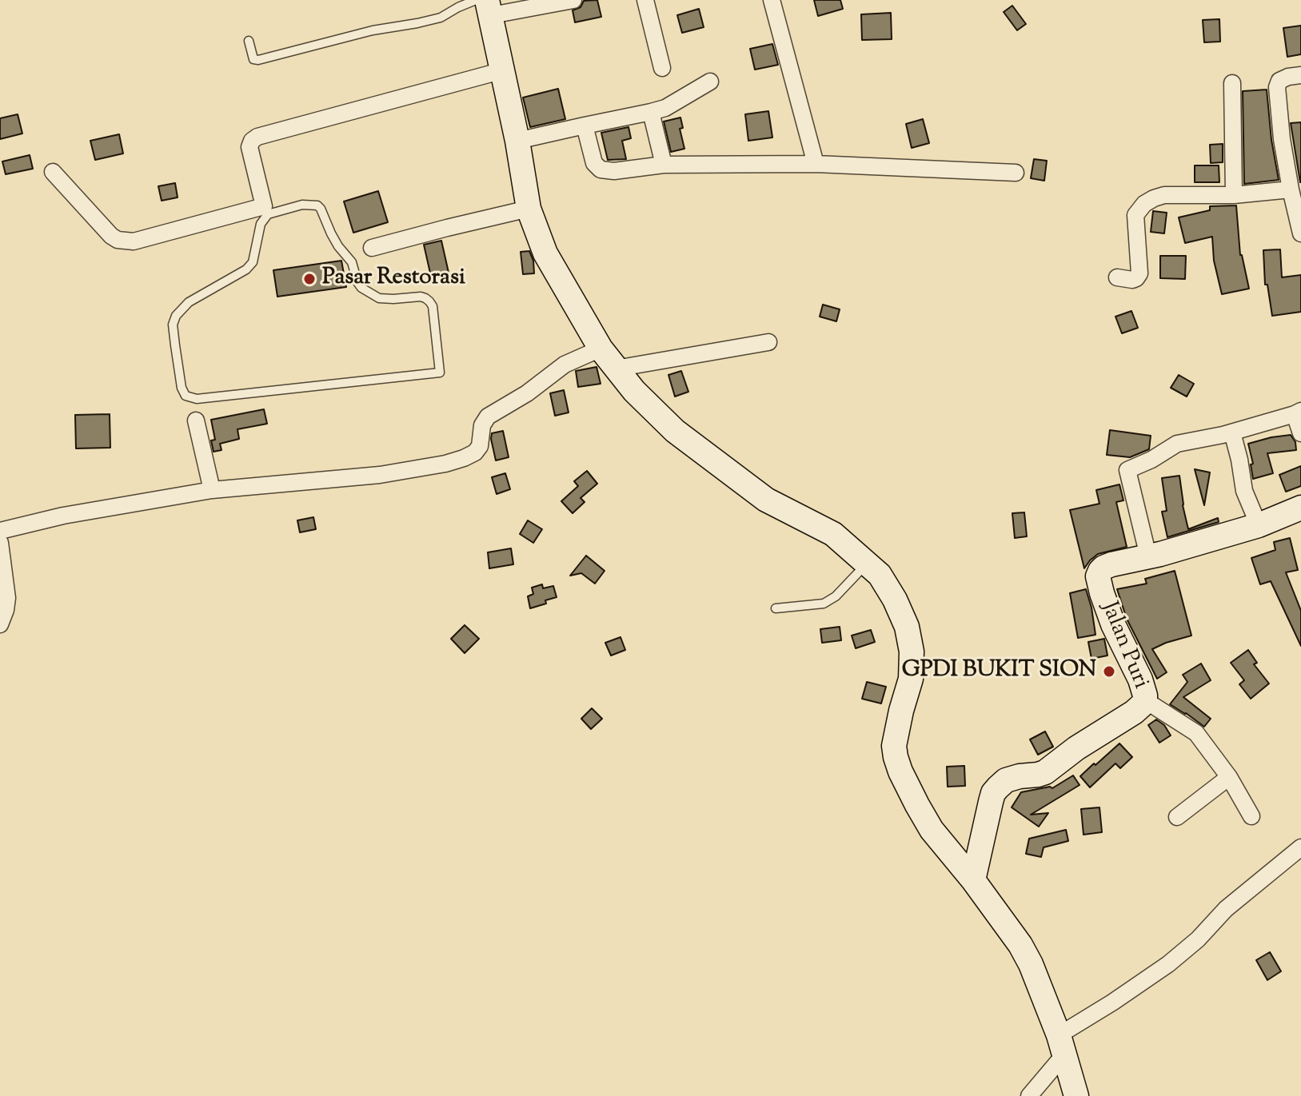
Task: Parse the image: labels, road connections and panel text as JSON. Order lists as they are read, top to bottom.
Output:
{
  "streets": {
    "street": ["Jalan Puri"]
  },
  "places": ["Pasar Restorasi", "GPDI BUKIT SION"]
}
